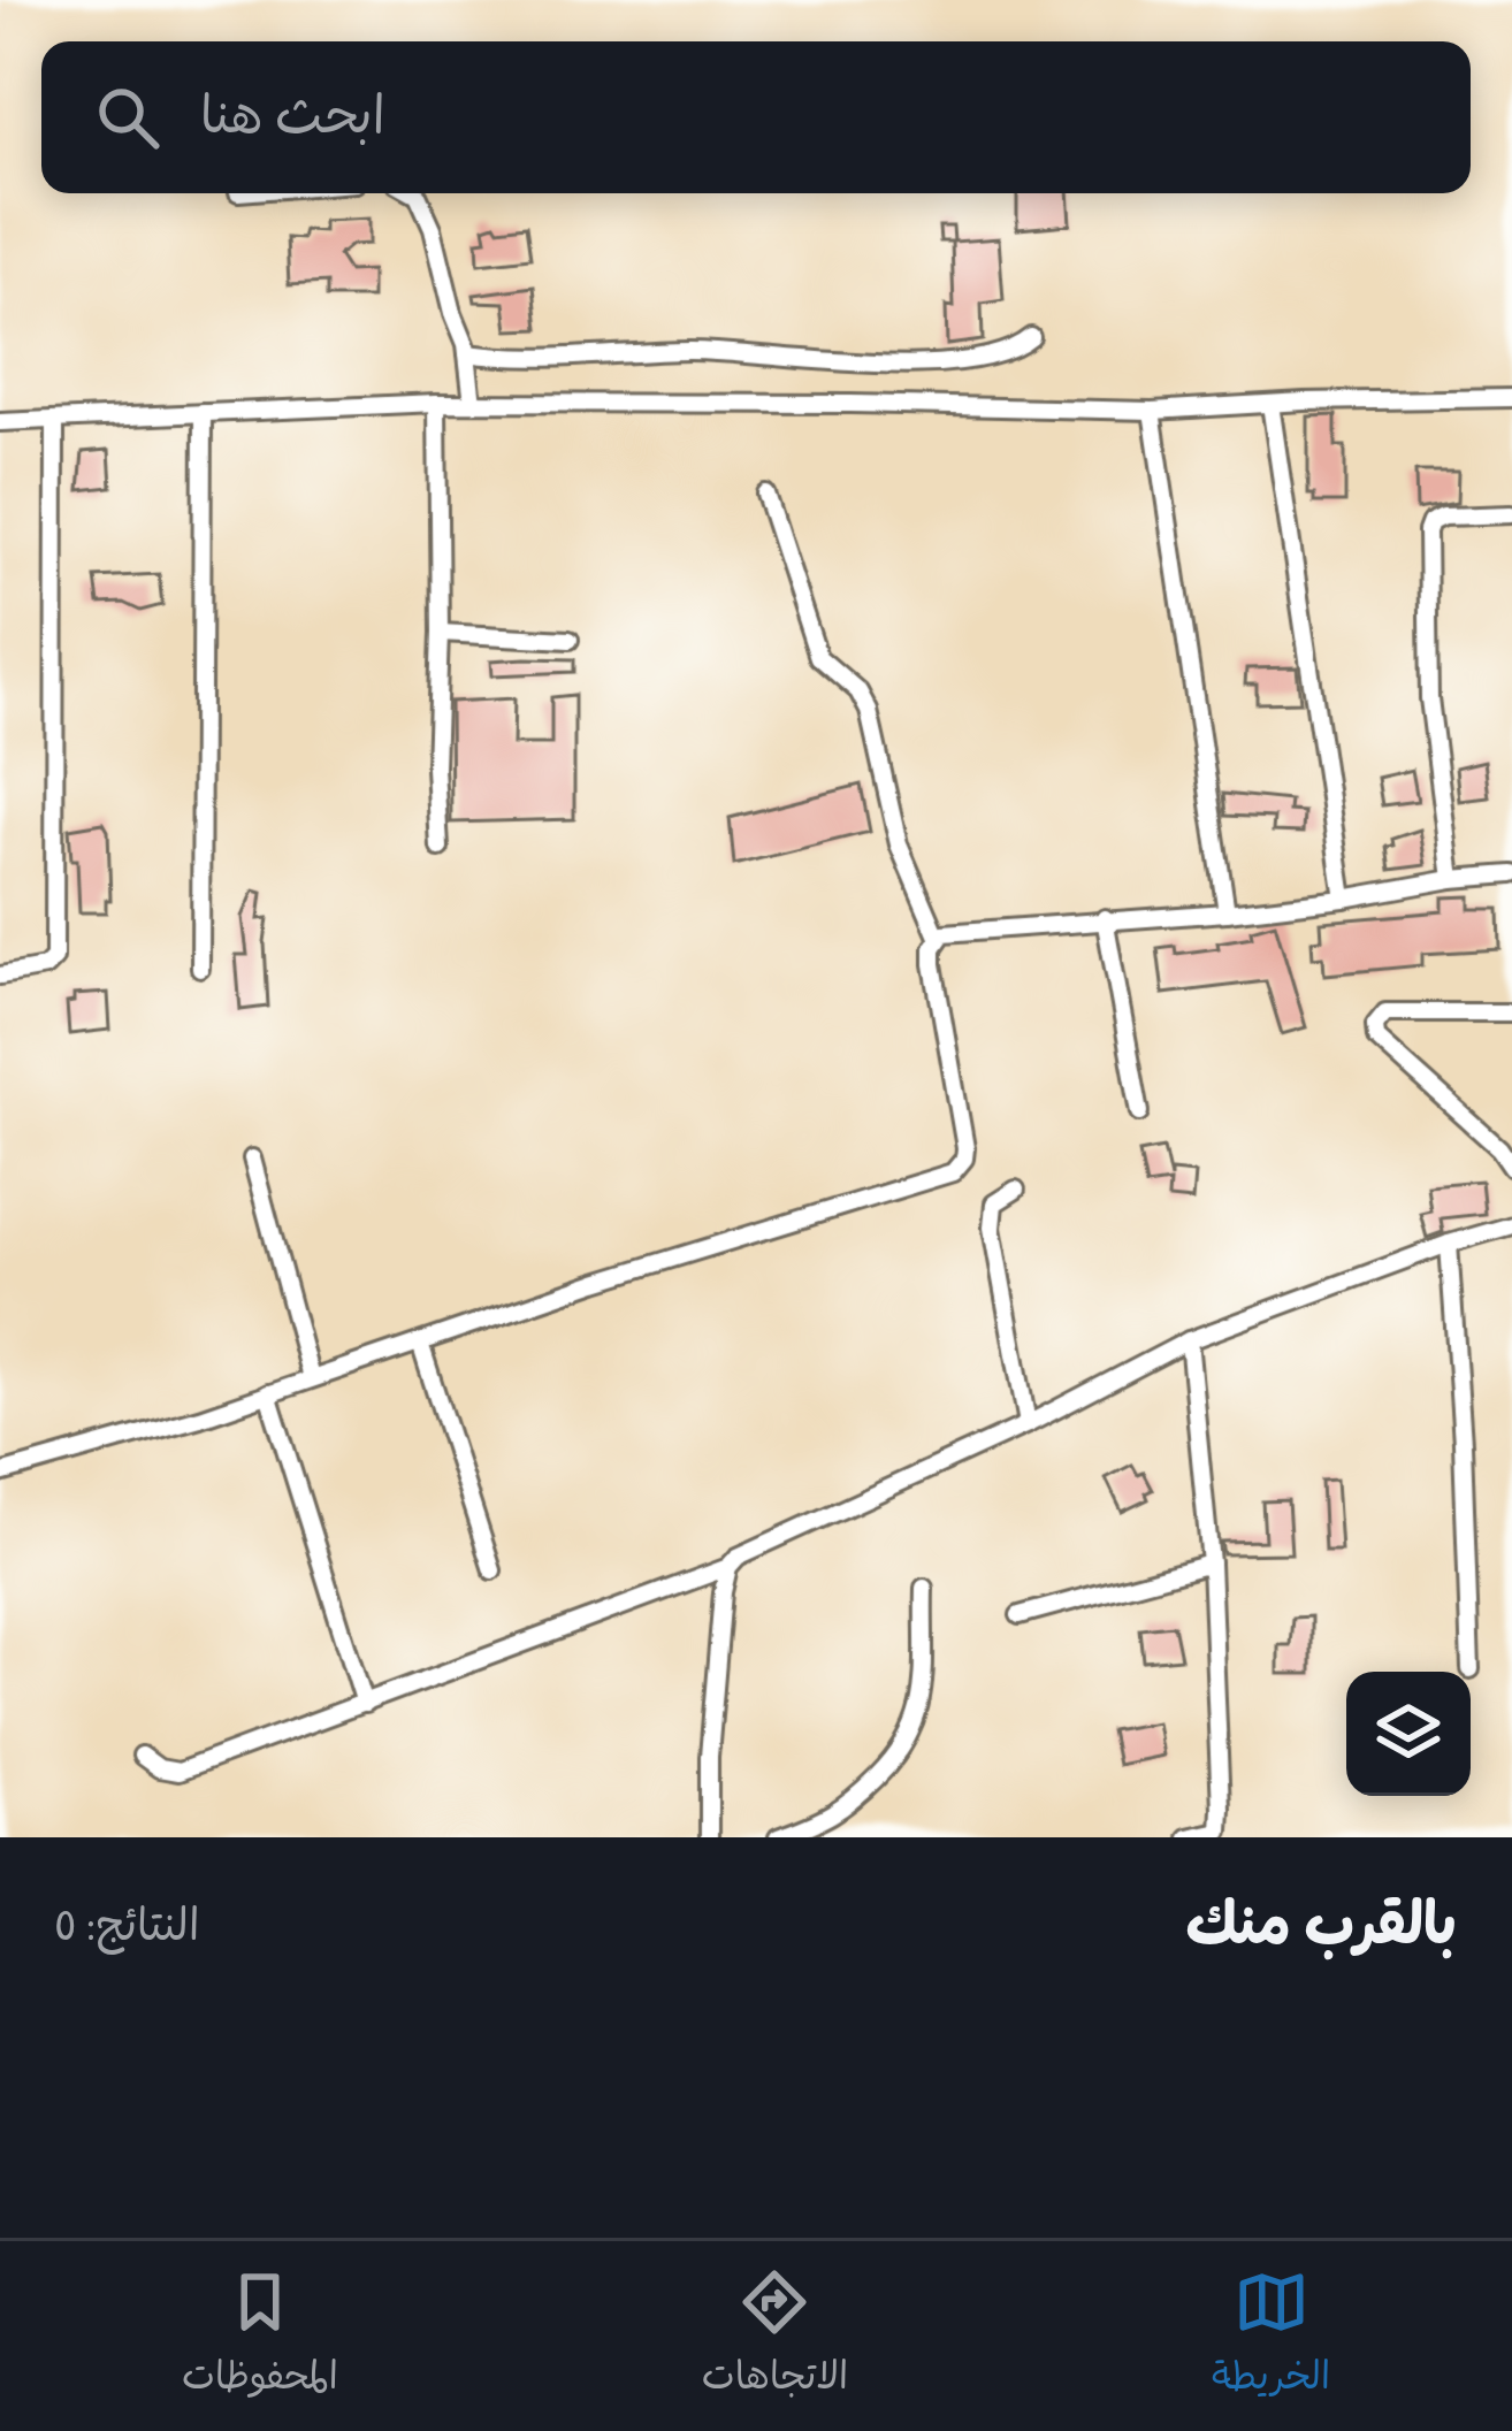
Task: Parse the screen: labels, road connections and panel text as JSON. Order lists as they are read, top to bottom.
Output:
{
  "page": {
    "search": "ابحث هنا",
    "heading": ["بالقرب منك", "النتائج: 0"],
    "nav": ["الخريطة", "الاتجاهات", "المحفوظات"]
  }
}
